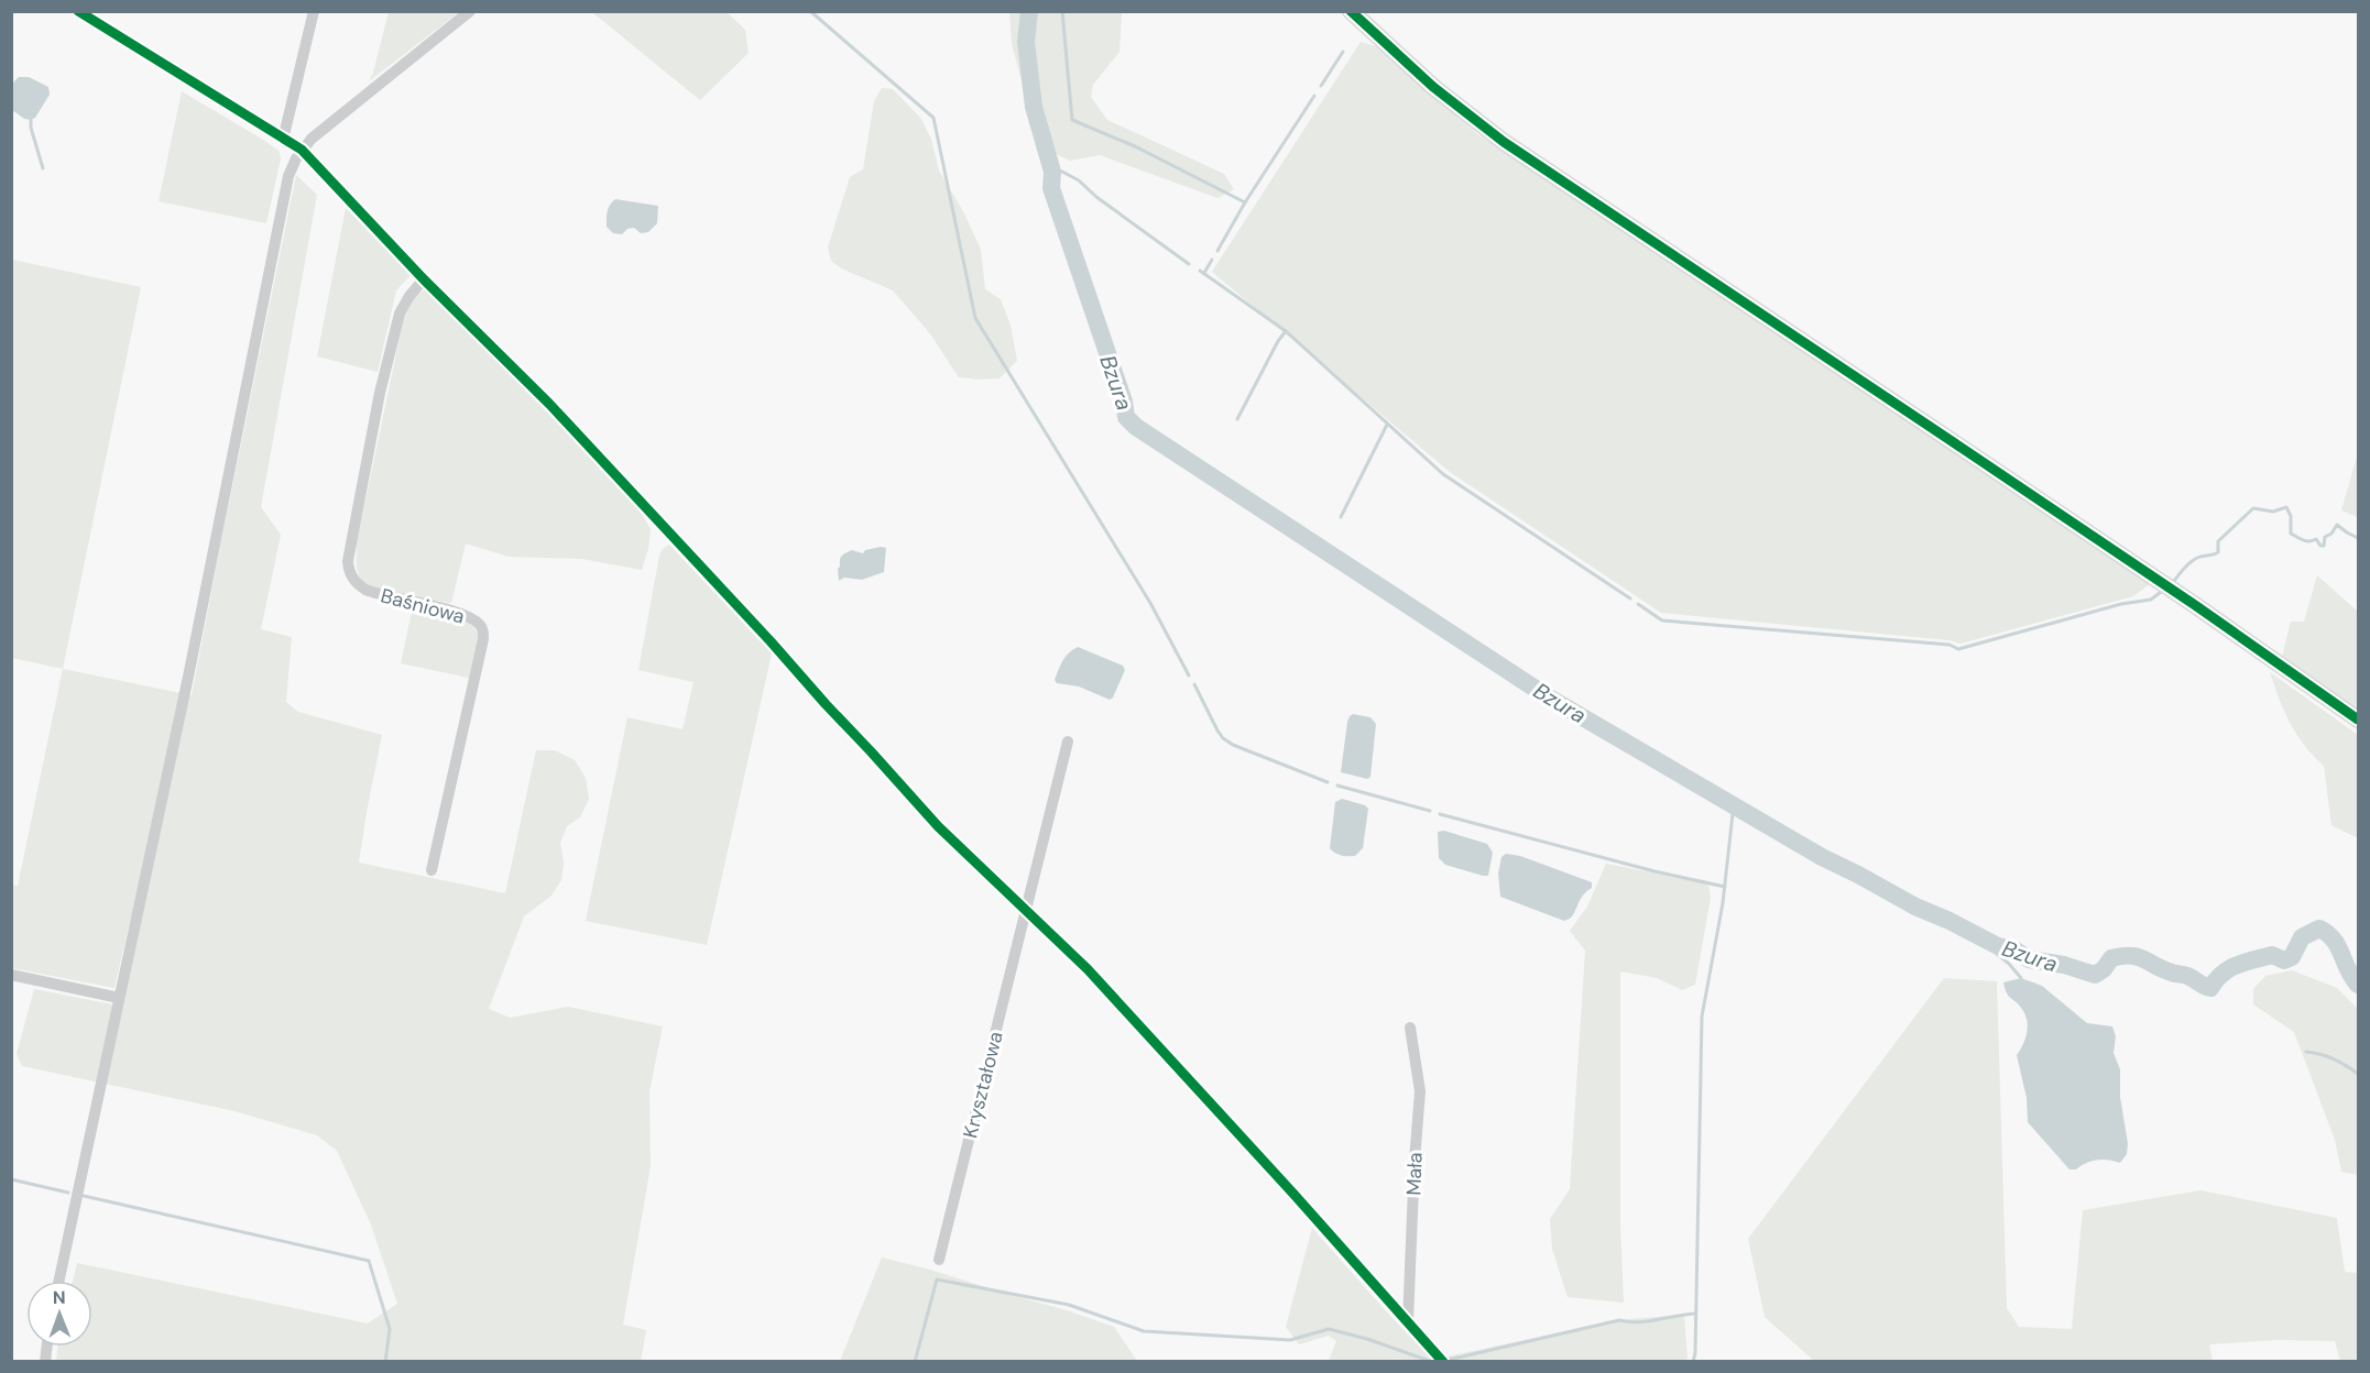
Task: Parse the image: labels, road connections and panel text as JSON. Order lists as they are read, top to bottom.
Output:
{
  "streets": {
    "street": ["Baśniowa", "Kryształowa", "Mała"]
  },
  "water": ["Bzura"],
  "north": "top"
}
